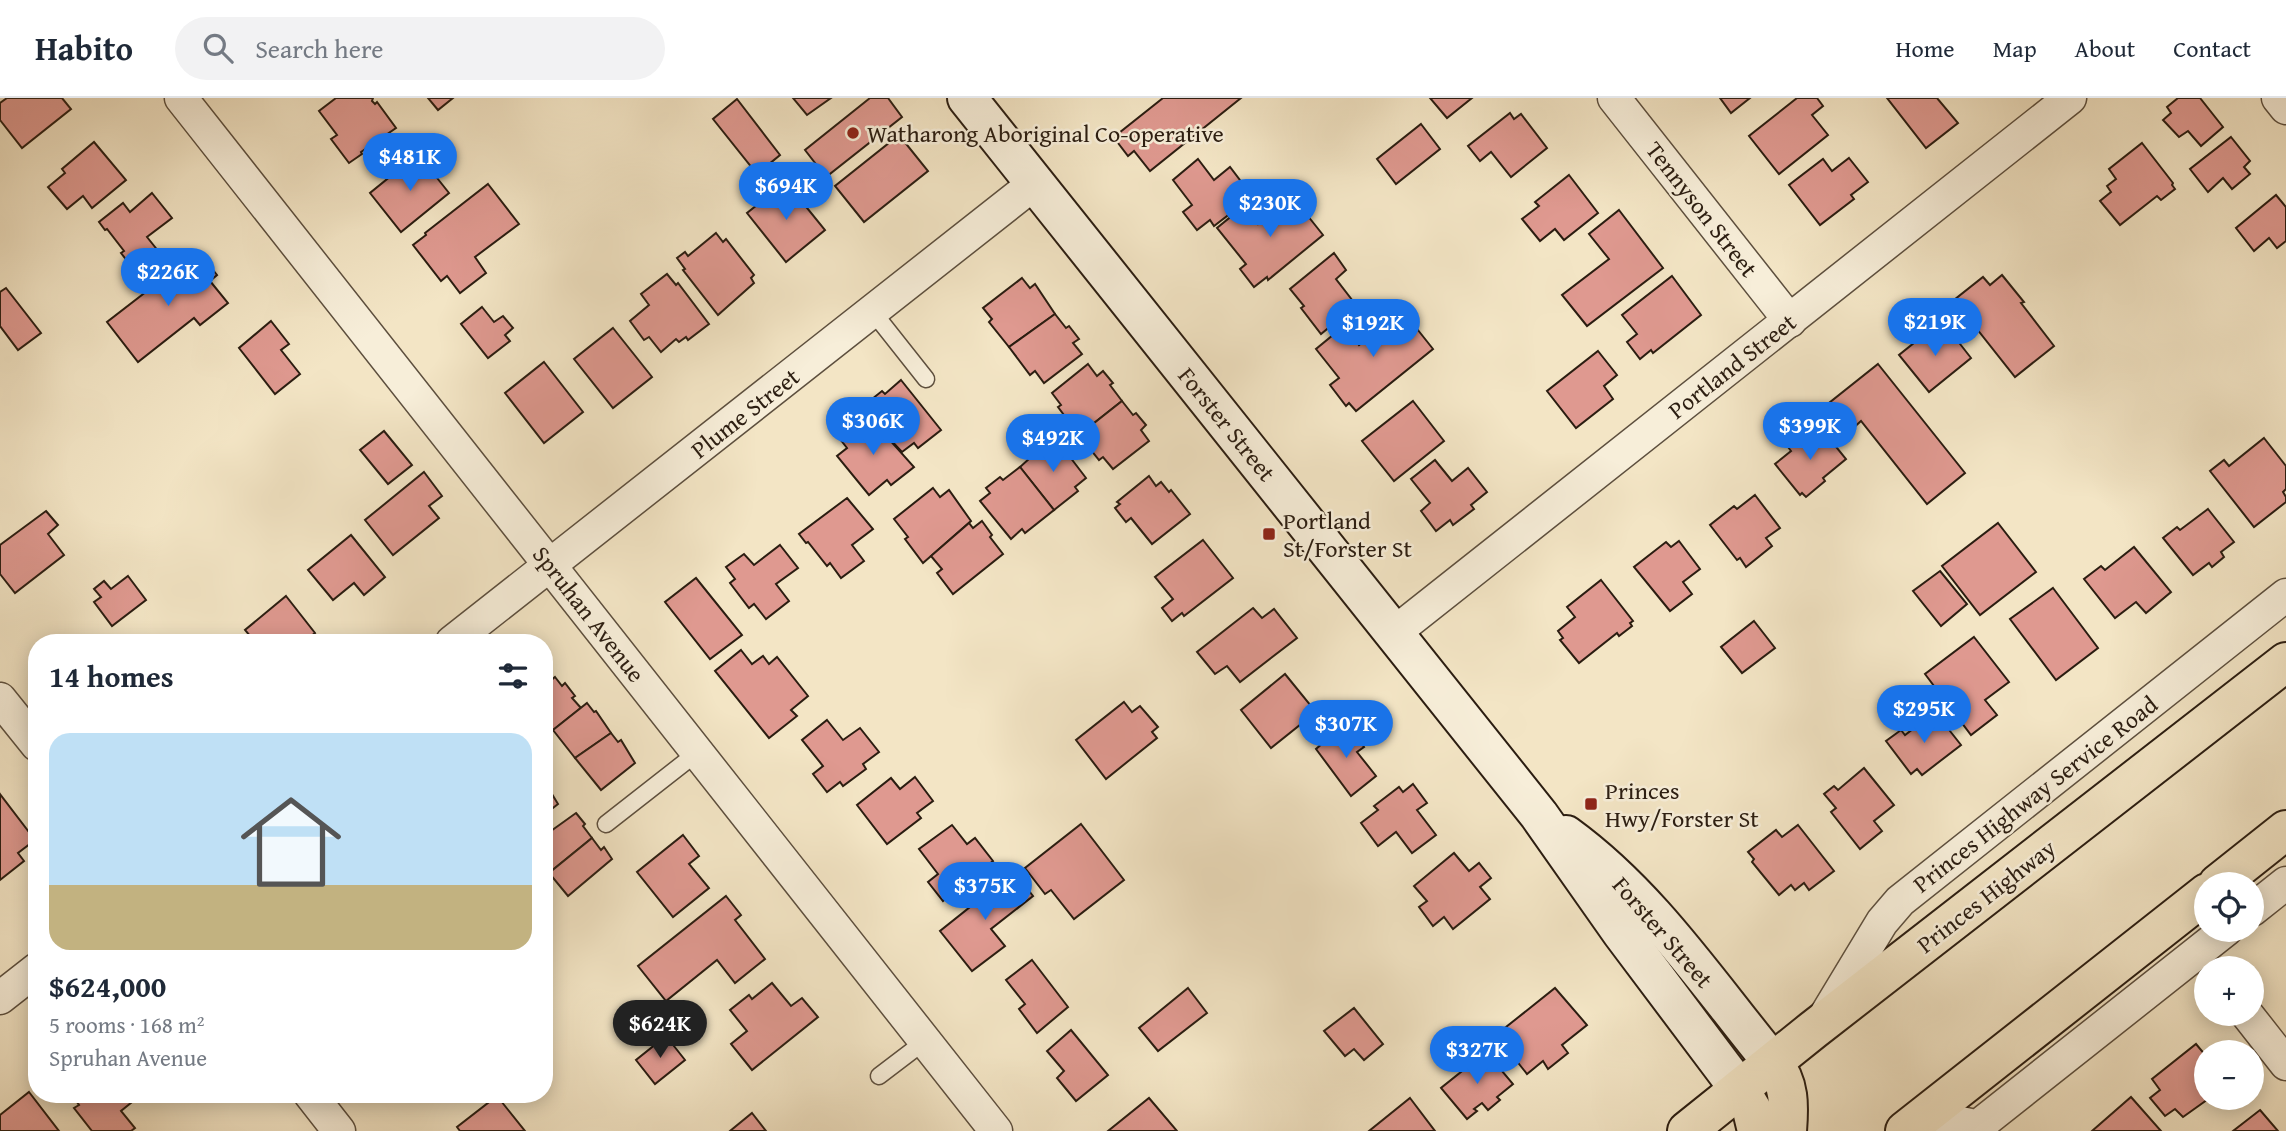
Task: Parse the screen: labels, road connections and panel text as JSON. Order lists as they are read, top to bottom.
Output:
{
  "streets": {
    "highway": ["Princes Highway"],
    "street": [
      "Tennyson Street",
      "Portland Street",
      "Plume Street",
      "Forster Street",
      "Spruhan Avenue",
      "Princes Highway Service Road"
    ]
  },
  "crossings": [
    ["Tennyson Street", "Portland Street"],
    ["Portland Street", "Forster Street"],
    ["Plume Street", "Forster Street"],
    ["Plume Street", "Spruhan Avenue"],
    ["Forster Street", "Princes Highway"],
    ["Princes Highway Service Road", "Princes Highway"]
  ],
  "places": {
    "other": ["Watharong Aboriginal Co-operative"],
    "transit": ["Portland St/Forster St", "Princes Hwy/Forster St"]
  },
  "page": {
    "header": "Habito",
    "search": "Search here",
    "nav": [
      "Home",
      "Map",
      "About",
      "Contact"
    ],
    "price": [
      "$481K",
      "$694K",
      "$230K",
      "$226K",
      "$219K",
      "$192K",
      "$306K",
      "$399K",
      "$492K",
      "$295K",
      "$307K",
      "$375K",
      "$624K",
      "$327K"
    ],
    "heading": "14 homes",
    "list": [
      {
        "name": "$624,000",
        "note": "5 rooms · 168 m² · Spruhan Avenue"
      }
    ],
    "map_buttons": ["+", "−"]
  }
}
